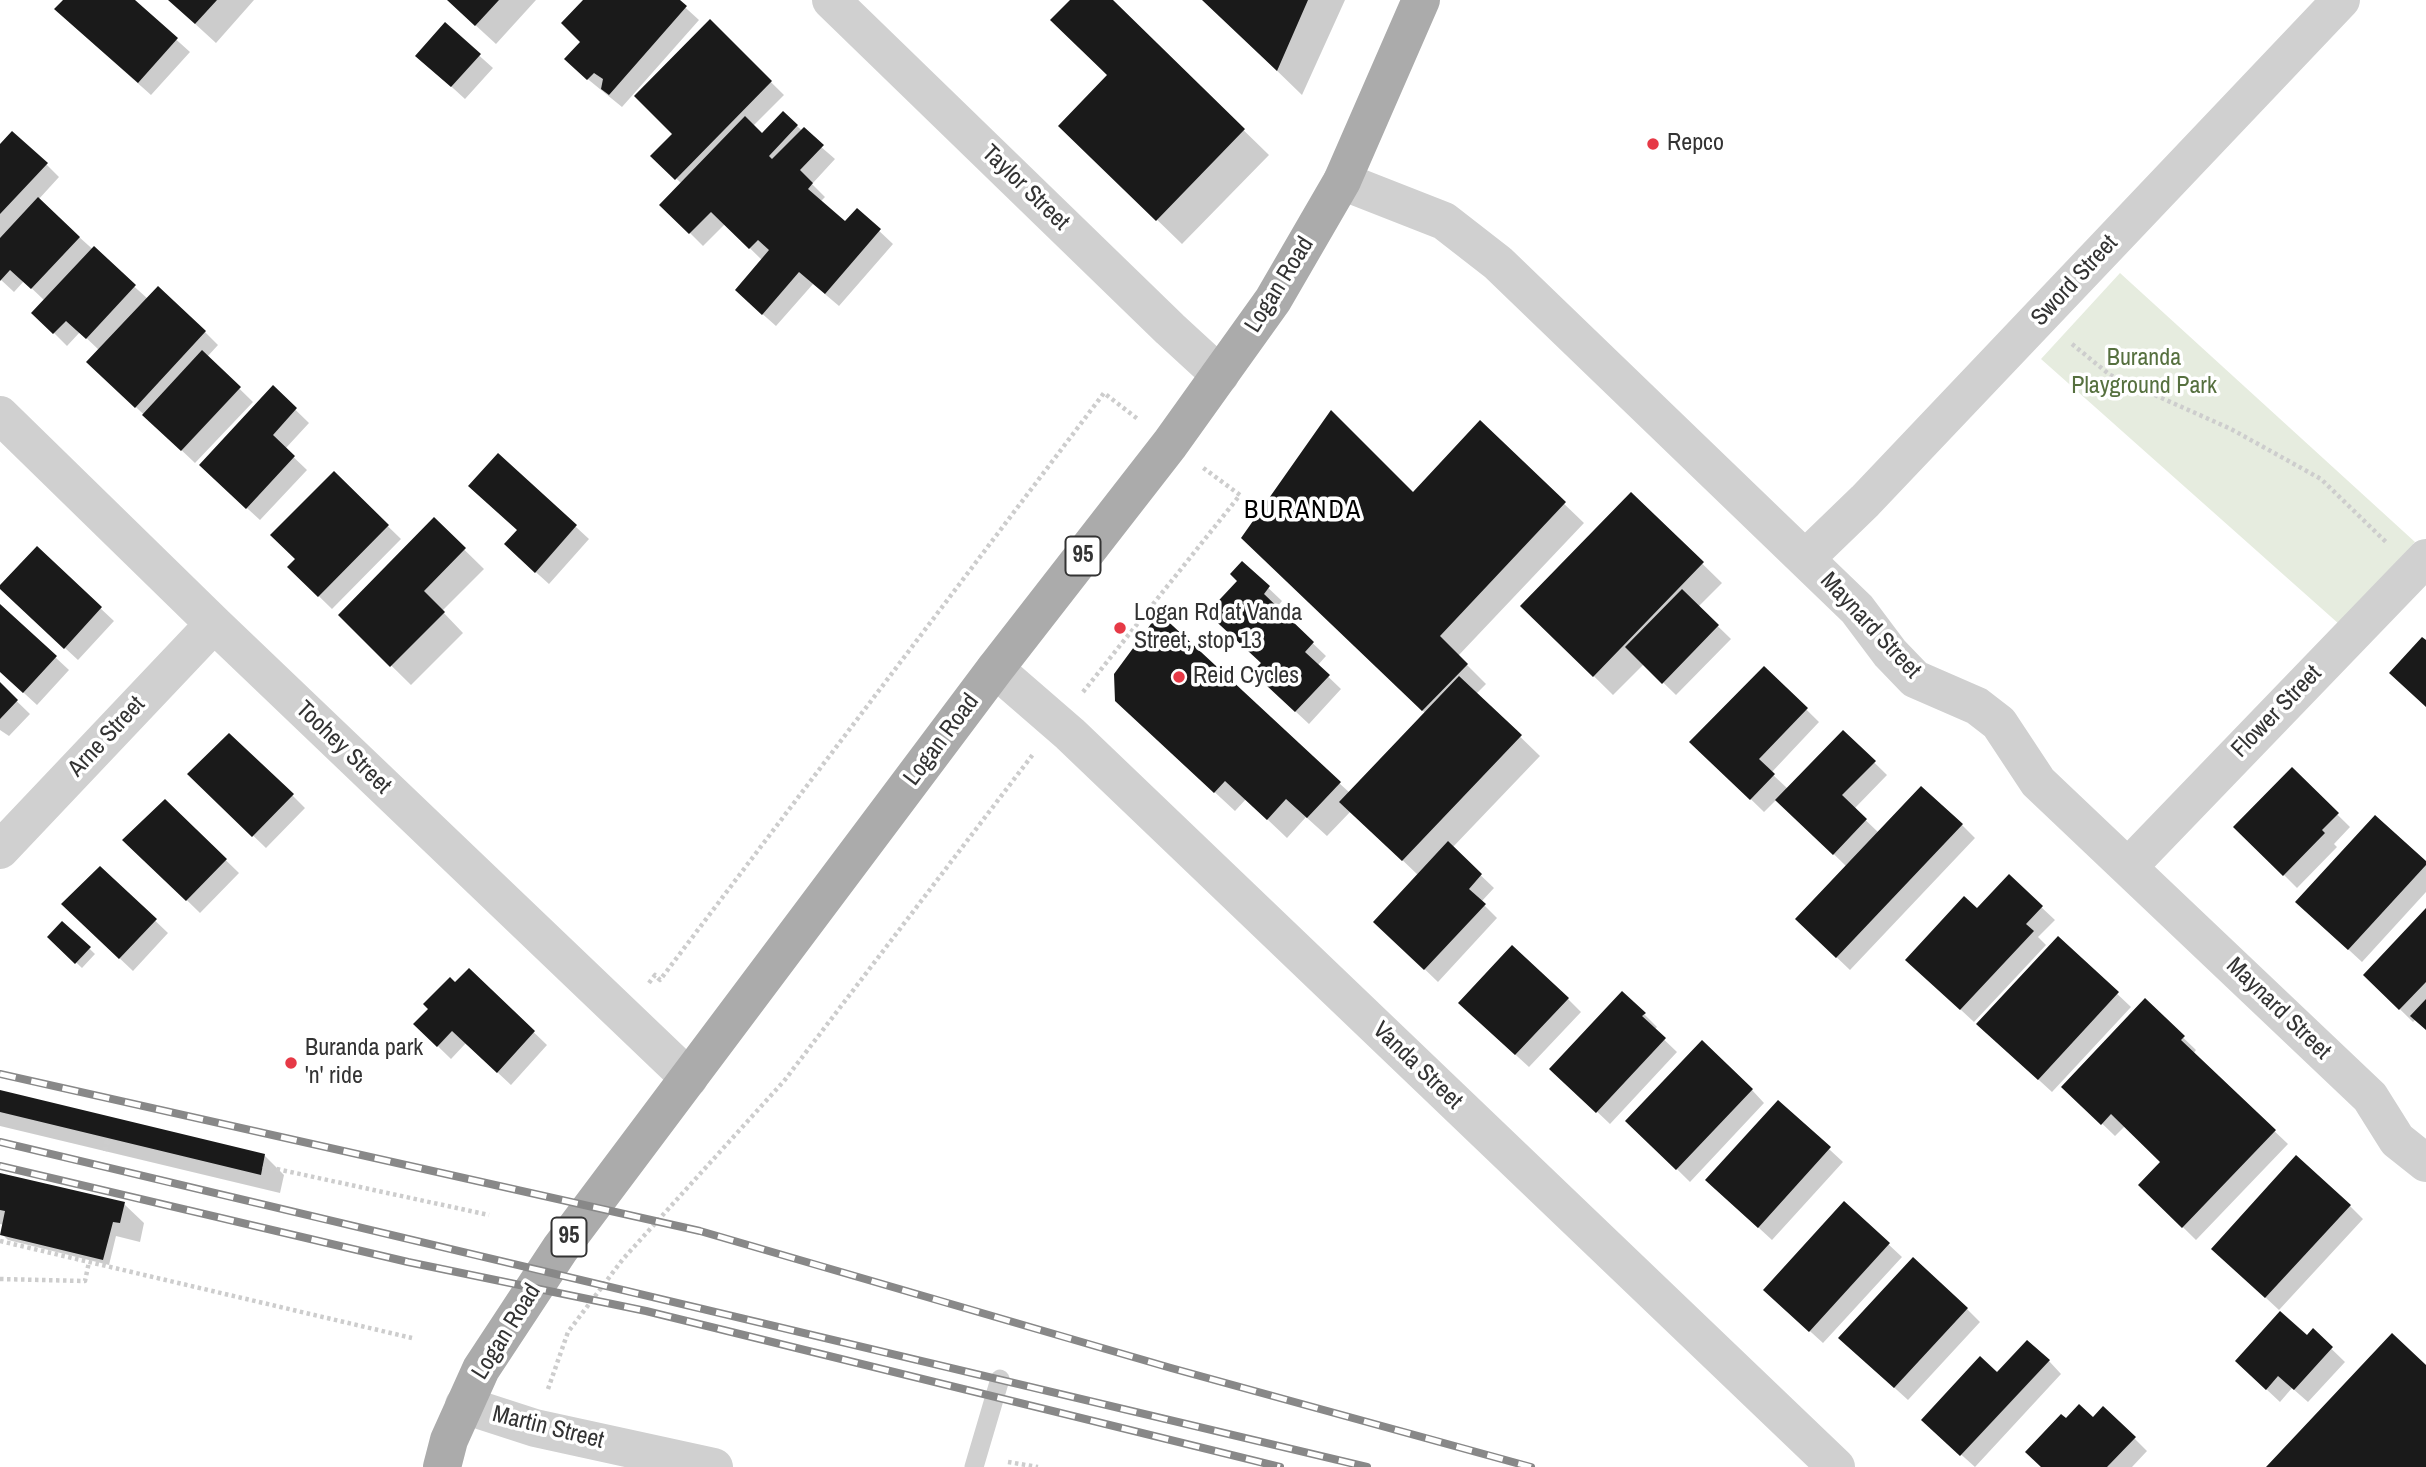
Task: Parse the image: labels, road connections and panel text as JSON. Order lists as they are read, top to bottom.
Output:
{
  "streets": {
    "main road": ["Logan Road", "95"],
    "street": [
      "Taylor Street",
      "Sword Street",
      "Maynard Street",
      "Flower Street",
      "Arne Street",
      "Toohey Street",
      "Vanda Street",
      "Martin Street"
    ]
  },
  "crossings": [
    ["Taylor Street", "Logan Road"],
    ["Sword Street", "Maynard Street"],
    ["Logan Road", "Maynard Street"],
    ["Logan Road", "Toohey Street"],
    ["Logan Road", "Vanda Street"],
    ["Logan Road", "Martin Street"],
    ["Maynard Street", "Flower Street"],
    ["Arne Street", "Toohey Street"]
  ],
  "districts": ["BURANDA"],
  "parks": ["Buranda Playground Park"],
  "places": [
    "Repco",
    "Logan Rd at Vanda Street, stop 13",
    "Reid Cycles",
    "Buranda park 'n' ride"
  ]
}
